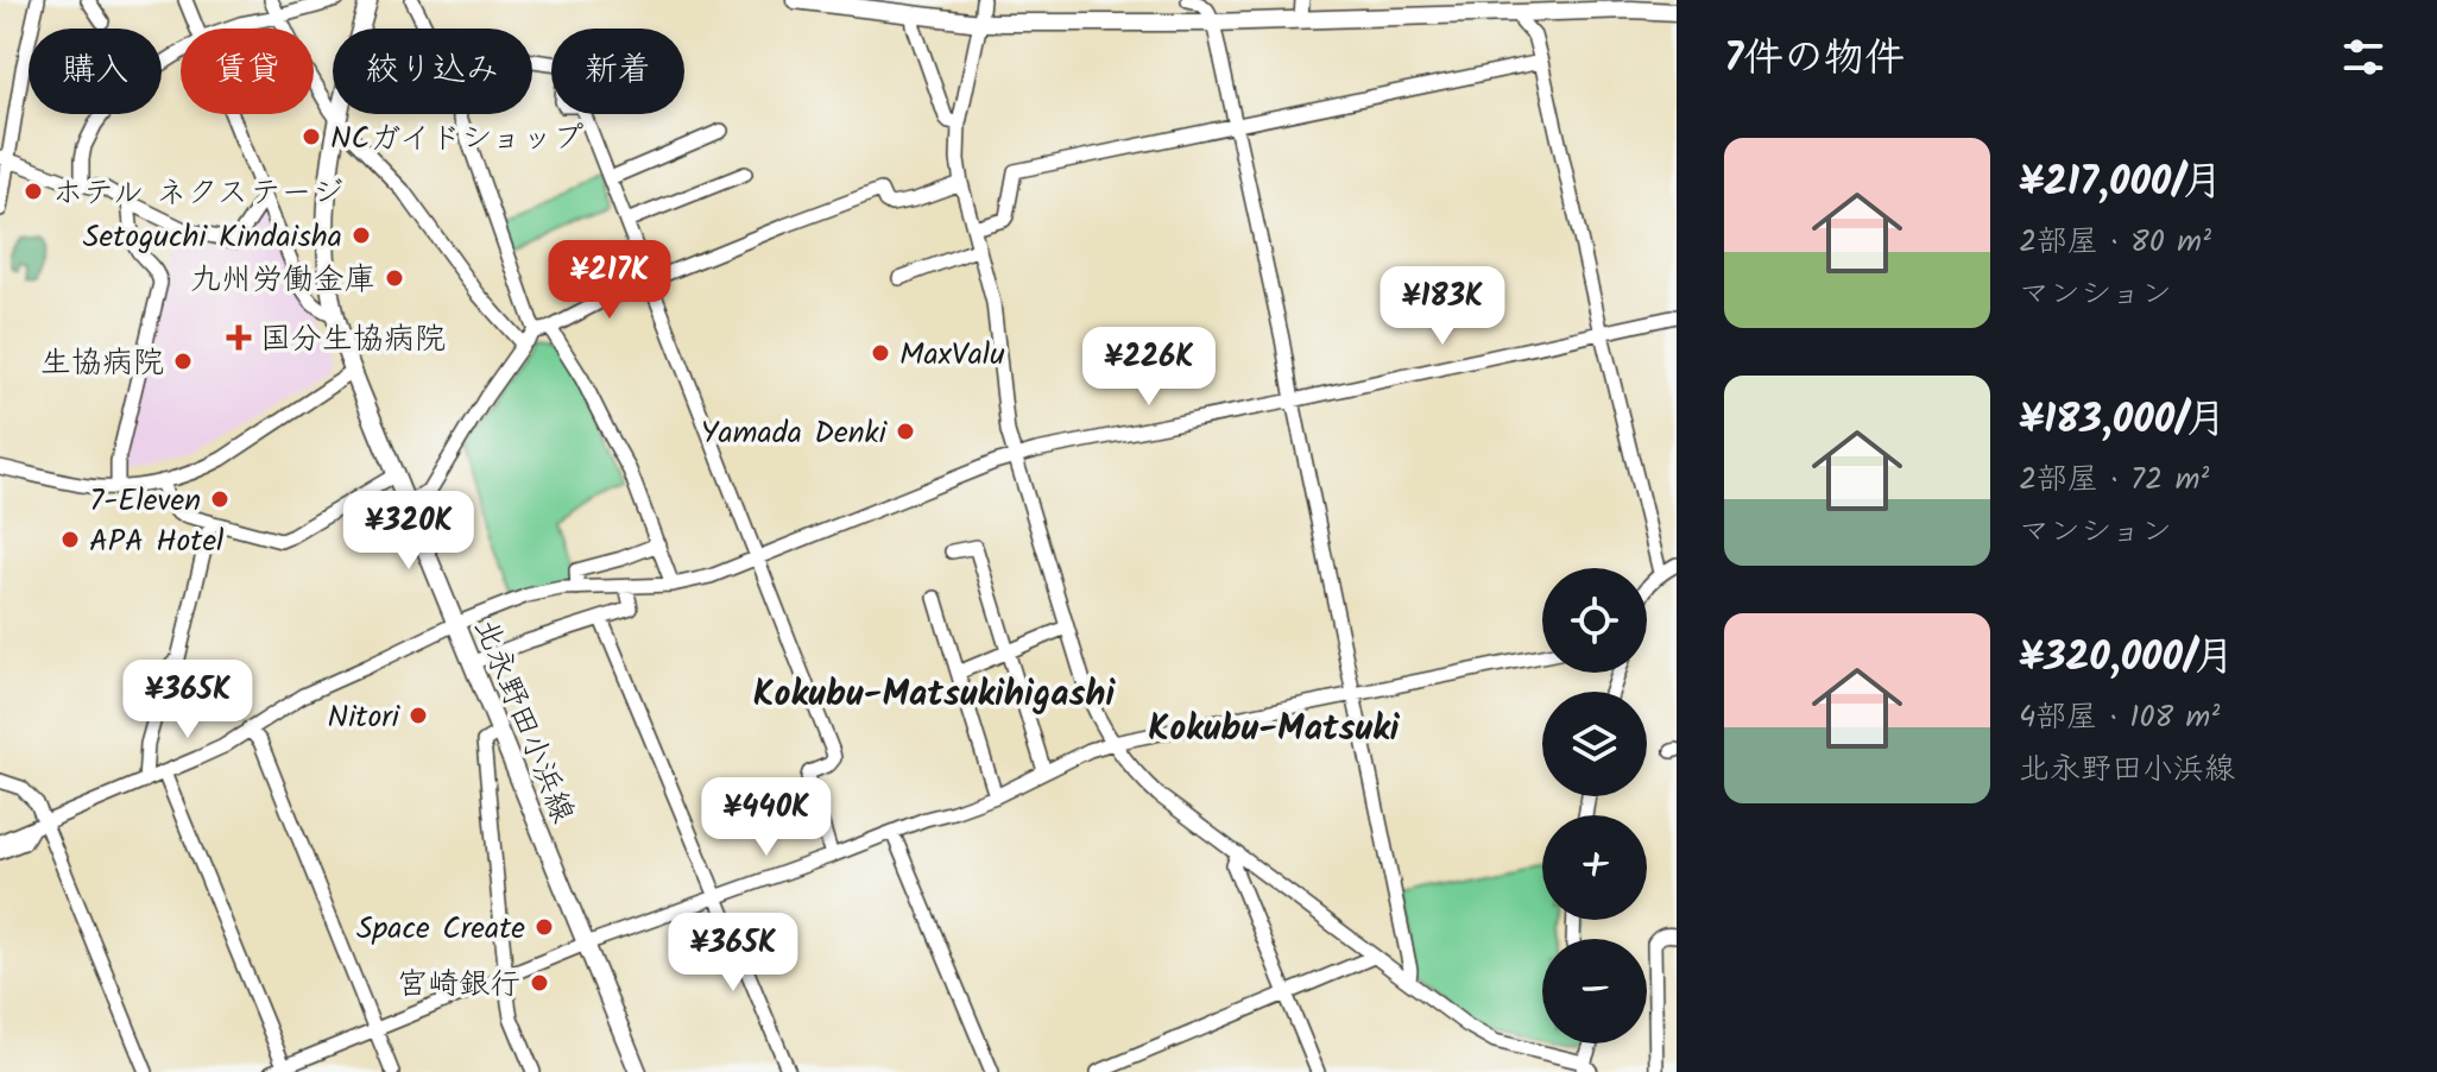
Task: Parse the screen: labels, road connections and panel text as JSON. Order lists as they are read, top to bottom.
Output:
{
  "streets": {
    "main road": ["北永野田小浜線"]
  },
  "districts": ["Kokubu-Matsukihigashi", "Kokubu-Matsuki"],
  "places": {
    "other": [
      "NCガイドショップ",
      "ホテル ネクステージ",
      "Setoguchi Kindaisha",
      "九州労働金庫",
      "MaxValu",
      "生協病院",
      "Yamada Denki",
      "7-Eleven",
      "APA Hotel",
      "Nitori",
      "Space Create",
      "宮崎銀行"
    ],
    "health": ["国分生協病院"]
  },
  "page": {
    "heading": "7件の物件",
    "chip": [
      "購入",
      "賃貸",
      "絞り込み",
      "新着"
    ],
    "list": [
      {
        "name": "¥217,000/月",
        "note": "2部屋 · 80 m² · マンション"
      },
      {
        "name": "¥183,000/月",
        "note": "2部屋 · 72 m² · マンション"
      },
      {
        "name": "¥320,000/月",
        "note": "4部屋 · 108 m² · 北永野田小浜線"
      }
    ],
    "price": [
      "¥217K",
      "¥183K",
      "¥226K",
      "¥320K",
      "¥365K",
      "¥440K",
      "¥365K"
    ],
    "map_buttons": ["+", "−"]
  }
}
